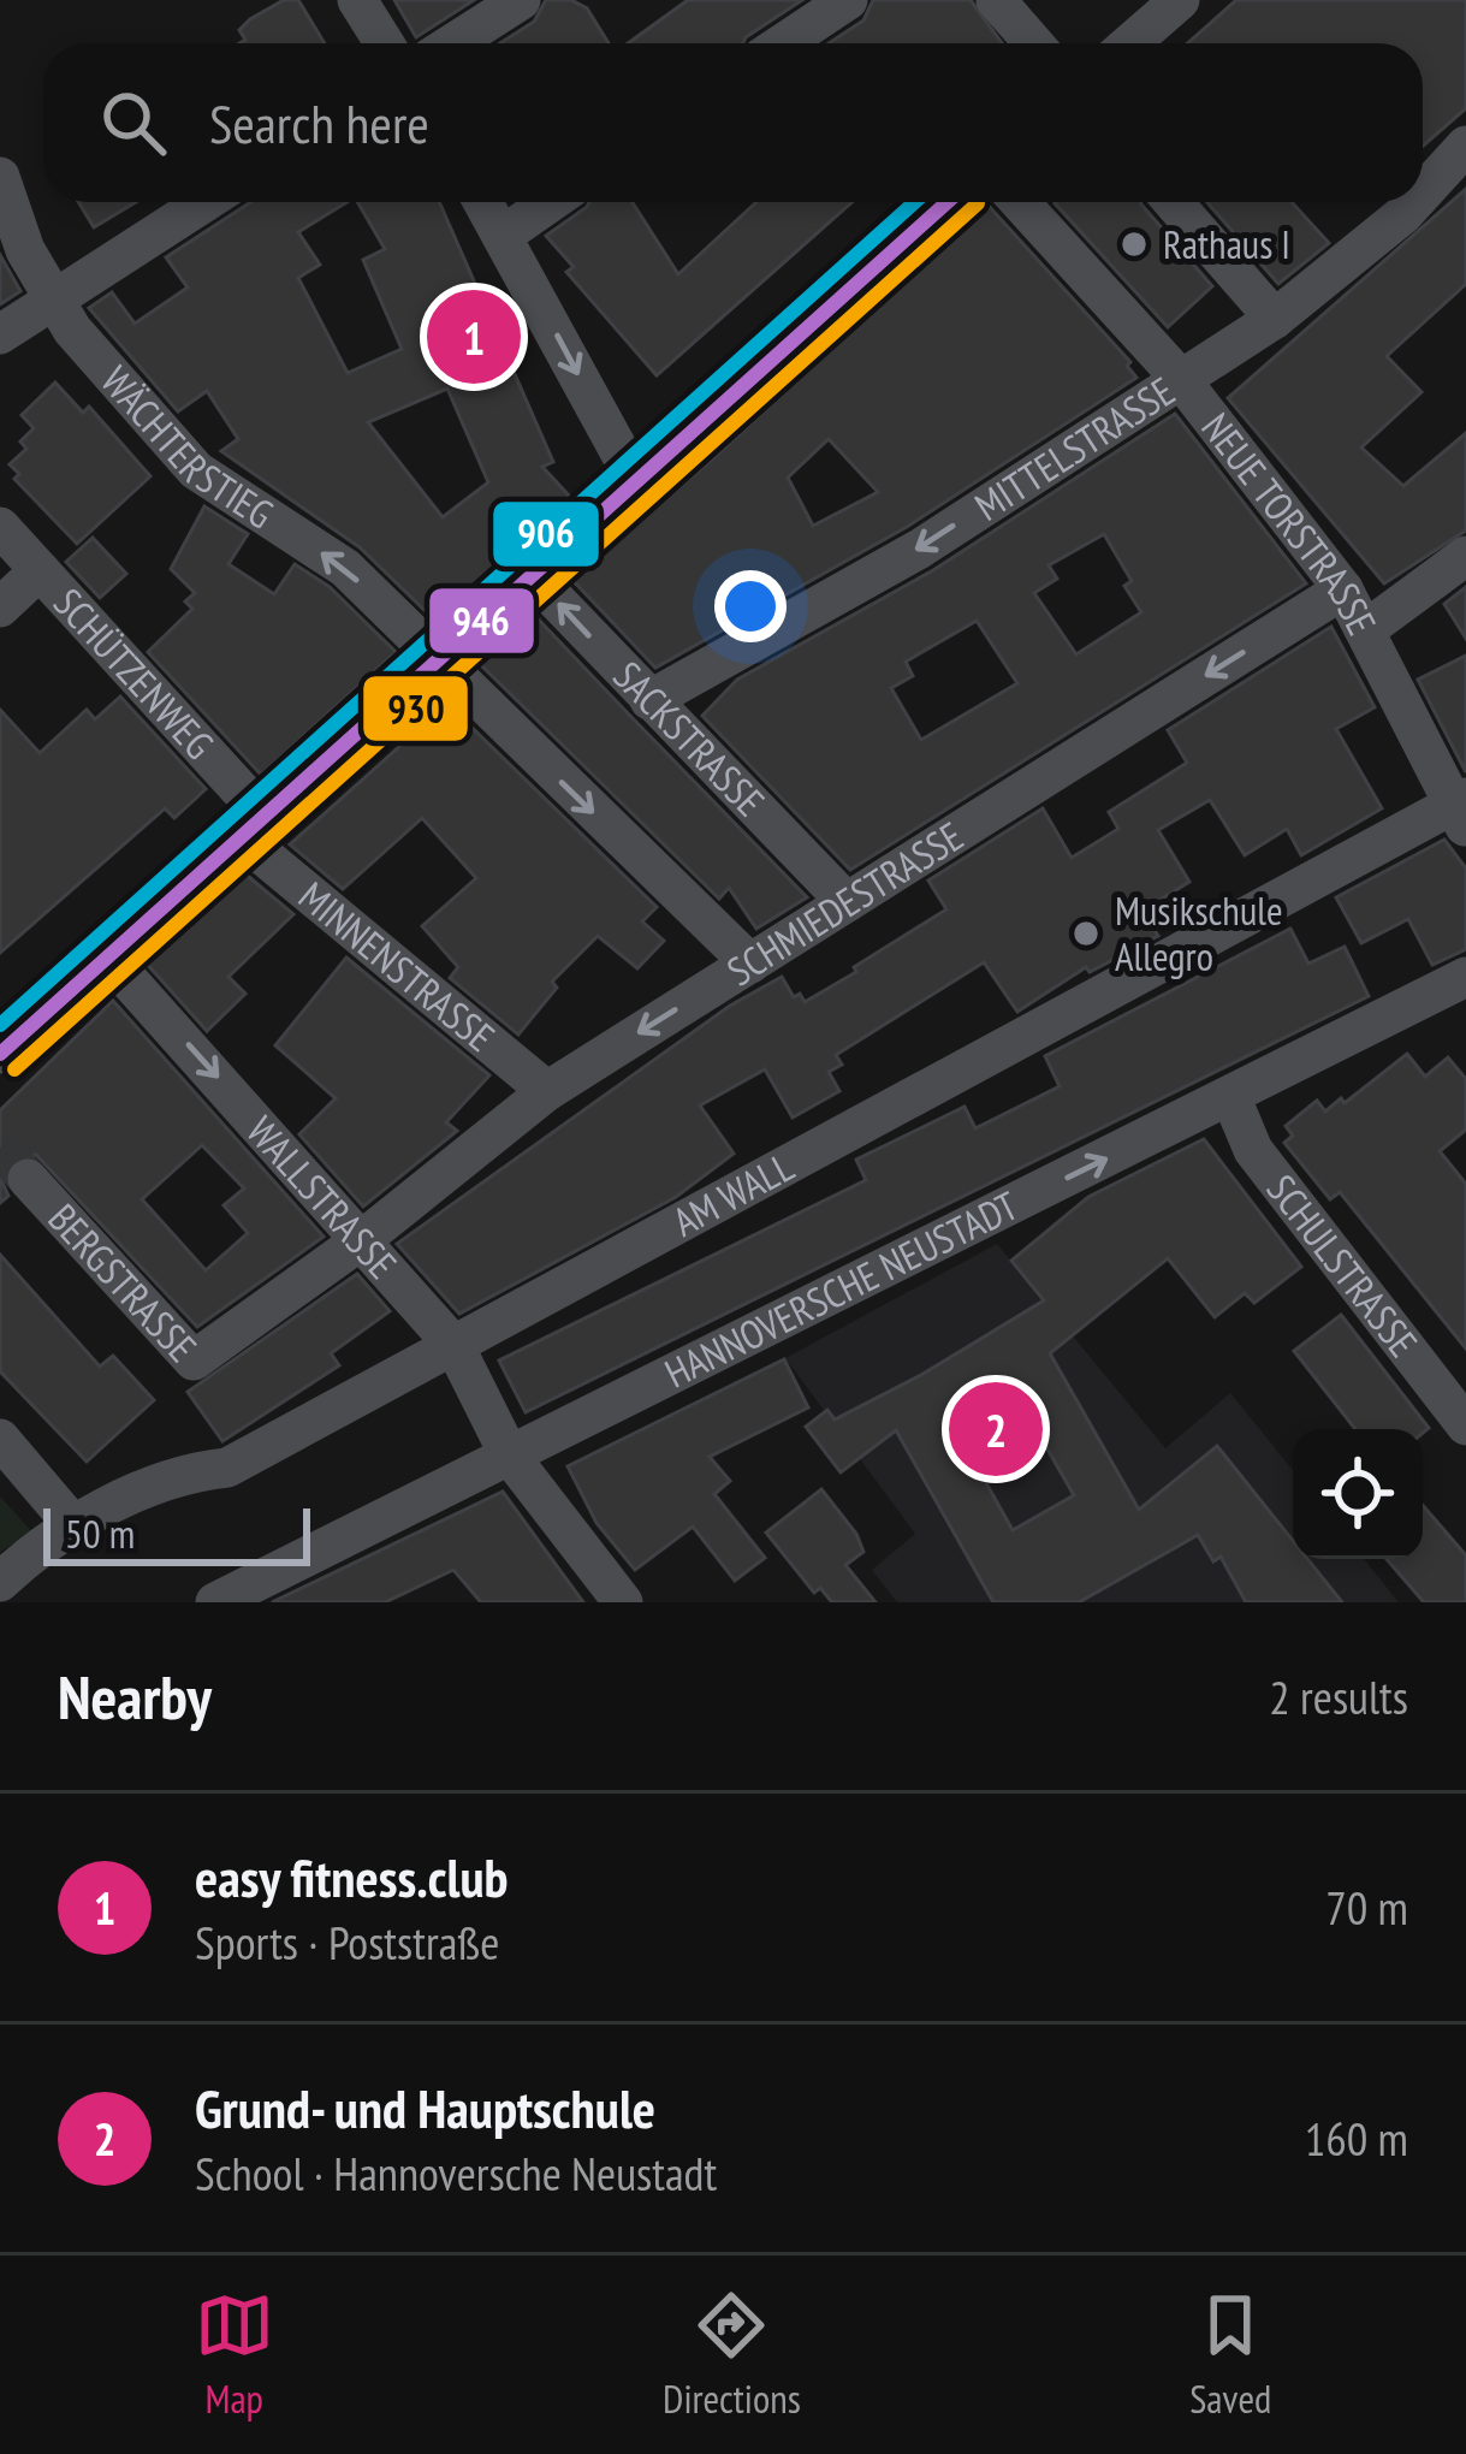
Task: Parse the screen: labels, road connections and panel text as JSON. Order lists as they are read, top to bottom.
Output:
{
  "streets": {
    "street": [
      "WÄCHTERSTIEG",
      "MITTELSTRASSE",
      "NEUE TORSTRASSE",
      "SCHÜTZENWEG",
      "SACKSTRASSE",
      "SCHMIEDESTRASSE",
      "MINNENSTRASSE",
      "WALLSTRASSE",
      "AM WALL",
      "SCHULSTRASSE",
      "BERGSTRASSE",
      "HANNOVERSCHE NEUSTADT"
    ]
  },
  "crossings": [
    ["WÄCHTERSTIEG", "SCHMIEDESTRASSE"],
    ["MITTELSTRASSE", "NEUE TORSTRASSE"],
    ["MITTELSTRASSE", "SACKSTRASSE"],
    ["NEUE TORSTRASSE", "SCHMIEDESTRASSE"],
    ["NEUE TORSTRASSE", "AM WALL"],
    ["SCHÜTZENWEG", "MINNENSTRASSE"],
    ["SACKSTRASSE", "SCHMIEDESTRASSE"],
    ["SCHMIEDESTRASSE", "MINNENSTRASSE"],
    ["SCHMIEDESTRASSE", "WALLSTRASSE"],
    ["SCHMIEDESTRASSE", "BERGSTRASSE"],
    ["WALLSTRASSE", "AM WALL"],
    ["WALLSTRASSE", "BERGSTRASSE"],
    ["WALLSTRASSE", "HANNOVERSCHE NEUSTADT"],
    ["SCHULSTRASSE", "HANNOVERSCHE NEUSTADT"]
  ],
  "one_way": [
    "SACKSTRASSE",
    "SCHMIEDESTRASSE",
    "WALLSTRASSE",
    "HANNOVERSCHE NEUSTADT"
  ],
  "places": ["Rathaus I", "Musikschule Allegro"],
  "lines": ["transit line 946", "transit line 906", "transit line 930"],
  "scale_bar": "50 m",
  "page": {
    "search": "Search here",
    "pins": ["1", "2"],
    "scale": "50 m",
    "heading": ["Nearby", "2 results"],
    "list": [
      {
        "mark": "1",
        "name": "easy fitness.club",
        "note": "Sports · Poststraße",
        "value": "70 m"
      },
      {
        "mark": "2",
        "name": "Grund- und Hauptschule",
        "note": "School · Hannoversche Neustadt",
        "value": "160 m"
      }
    ],
    "nav": ["Map", "Directions", "Saved"]
  }
}
